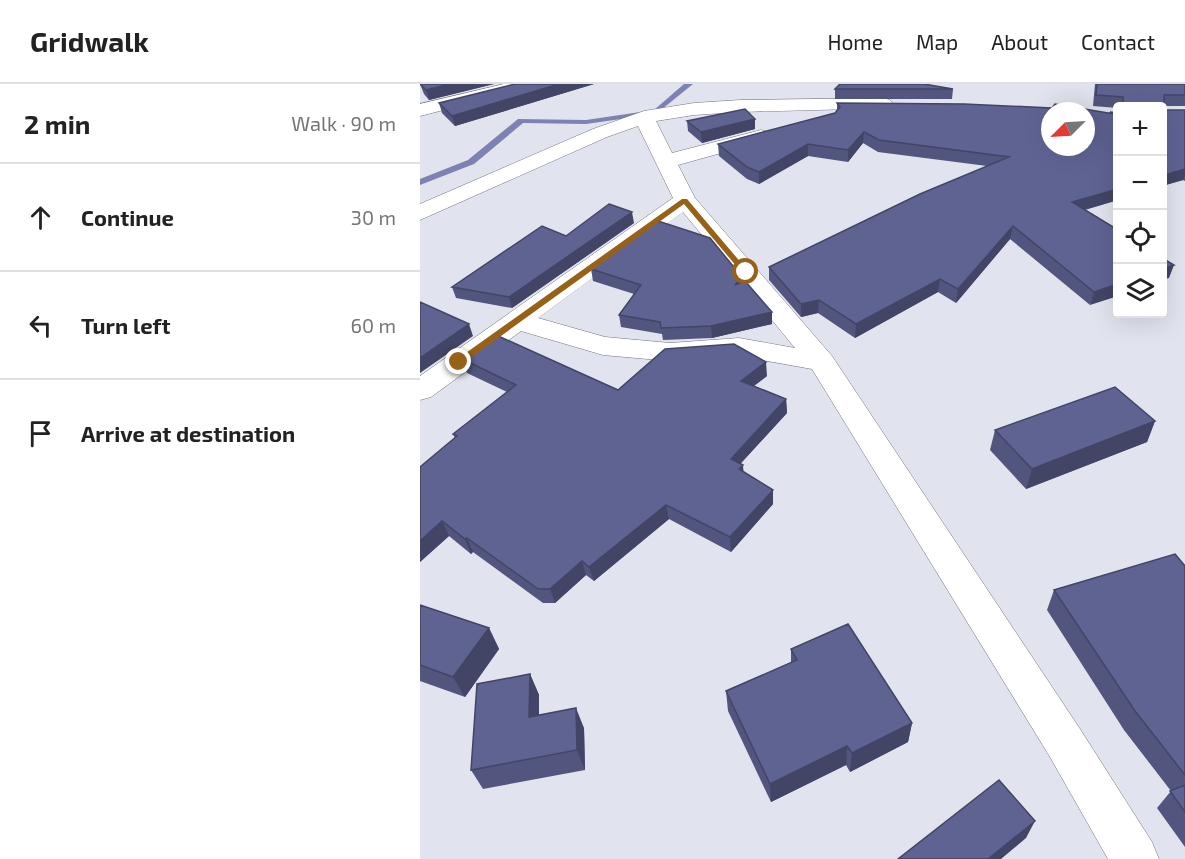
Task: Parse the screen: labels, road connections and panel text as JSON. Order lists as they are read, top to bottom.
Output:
{
  "north": "bottom left",
  "page": {
    "header": "Gridwalk",
    "nav": [
      "Home",
      "Map",
      "About",
      "Contact"
    ],
    "heading": ["2 min", "Walk · 90 m"],
    "map_buttons": ["+", "−"],
    "list": [
      ["Continue", "30 m"],
      ["Turn left", "60 m"],
      "Arrive at destination"
    ]
  }
}
